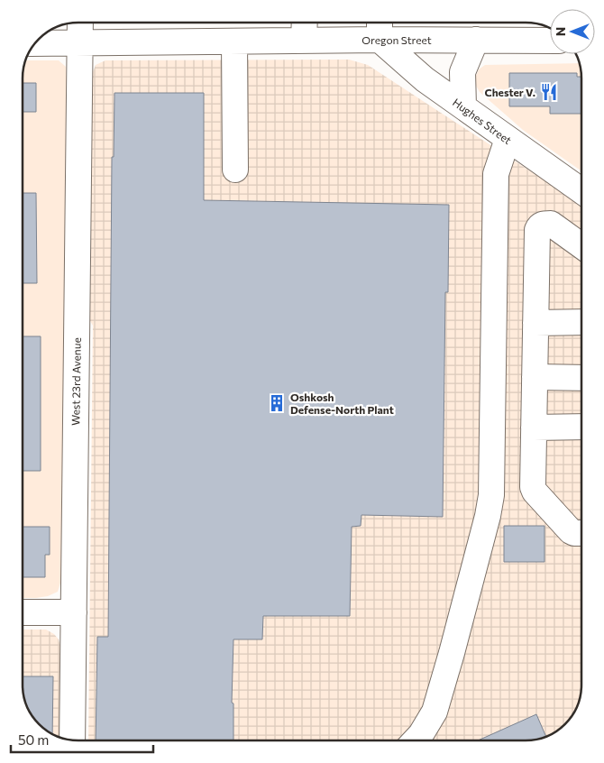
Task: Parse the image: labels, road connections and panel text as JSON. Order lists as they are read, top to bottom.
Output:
{
  "streets": {
    "street": ["Oregon Street", "Hughes Street", "West 23rd Avenue"]
  },
  "crossings": [
    ["Oregon Street", "Hughes Street"],
    ["Oregon Street", "West 23rd Avenue"]
  ],
  "places": {
    "restaurant": ["Chester V."],
    "building": ["Oshkosh Defense-North Plant"]
  },
  "scale_bar": "50 m",
  "north": "left"
}
